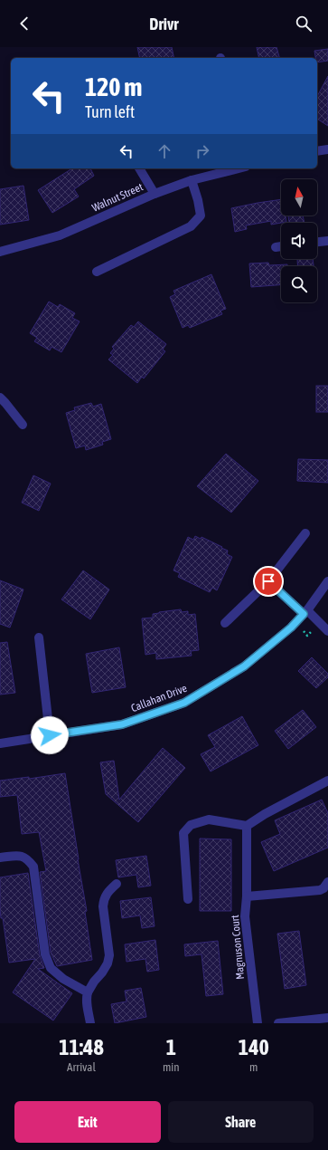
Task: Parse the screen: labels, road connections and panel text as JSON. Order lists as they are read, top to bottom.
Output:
{
  "streets": {
    "street": ["Walnut Street", "Callahan Drive", "Magnuson Court"]
  },
  "north": "top",
  "page": {
    "header": "Drivr",
    "turn": ["120 m", "Turn left"],
    "eta": [
      "11:48",
      "Arrival",
      "1",
      "min",
      "140",
      "m"
    ],
    "buttons": ["Exit", "Share"]
  }
}
